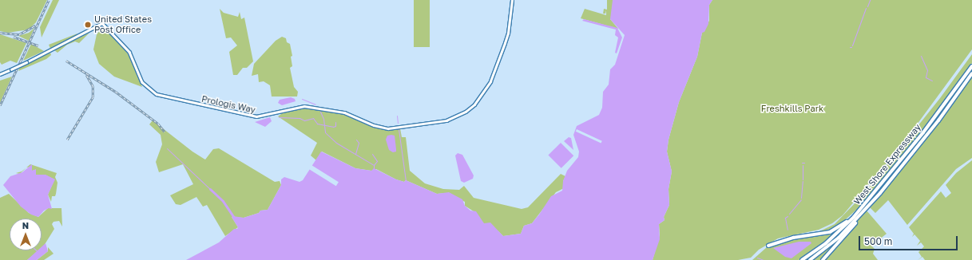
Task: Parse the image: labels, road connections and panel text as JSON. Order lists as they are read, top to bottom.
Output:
{
  "streets": {
    "highway": ["West Shore Expressway"],
    "main road": ["Prologis Way"]
  },
  "parks": ["Freshkills Park"],
  "places": ["United States Post Office"],
  "scale_bar": "500 m",
  "north": "top"
}
